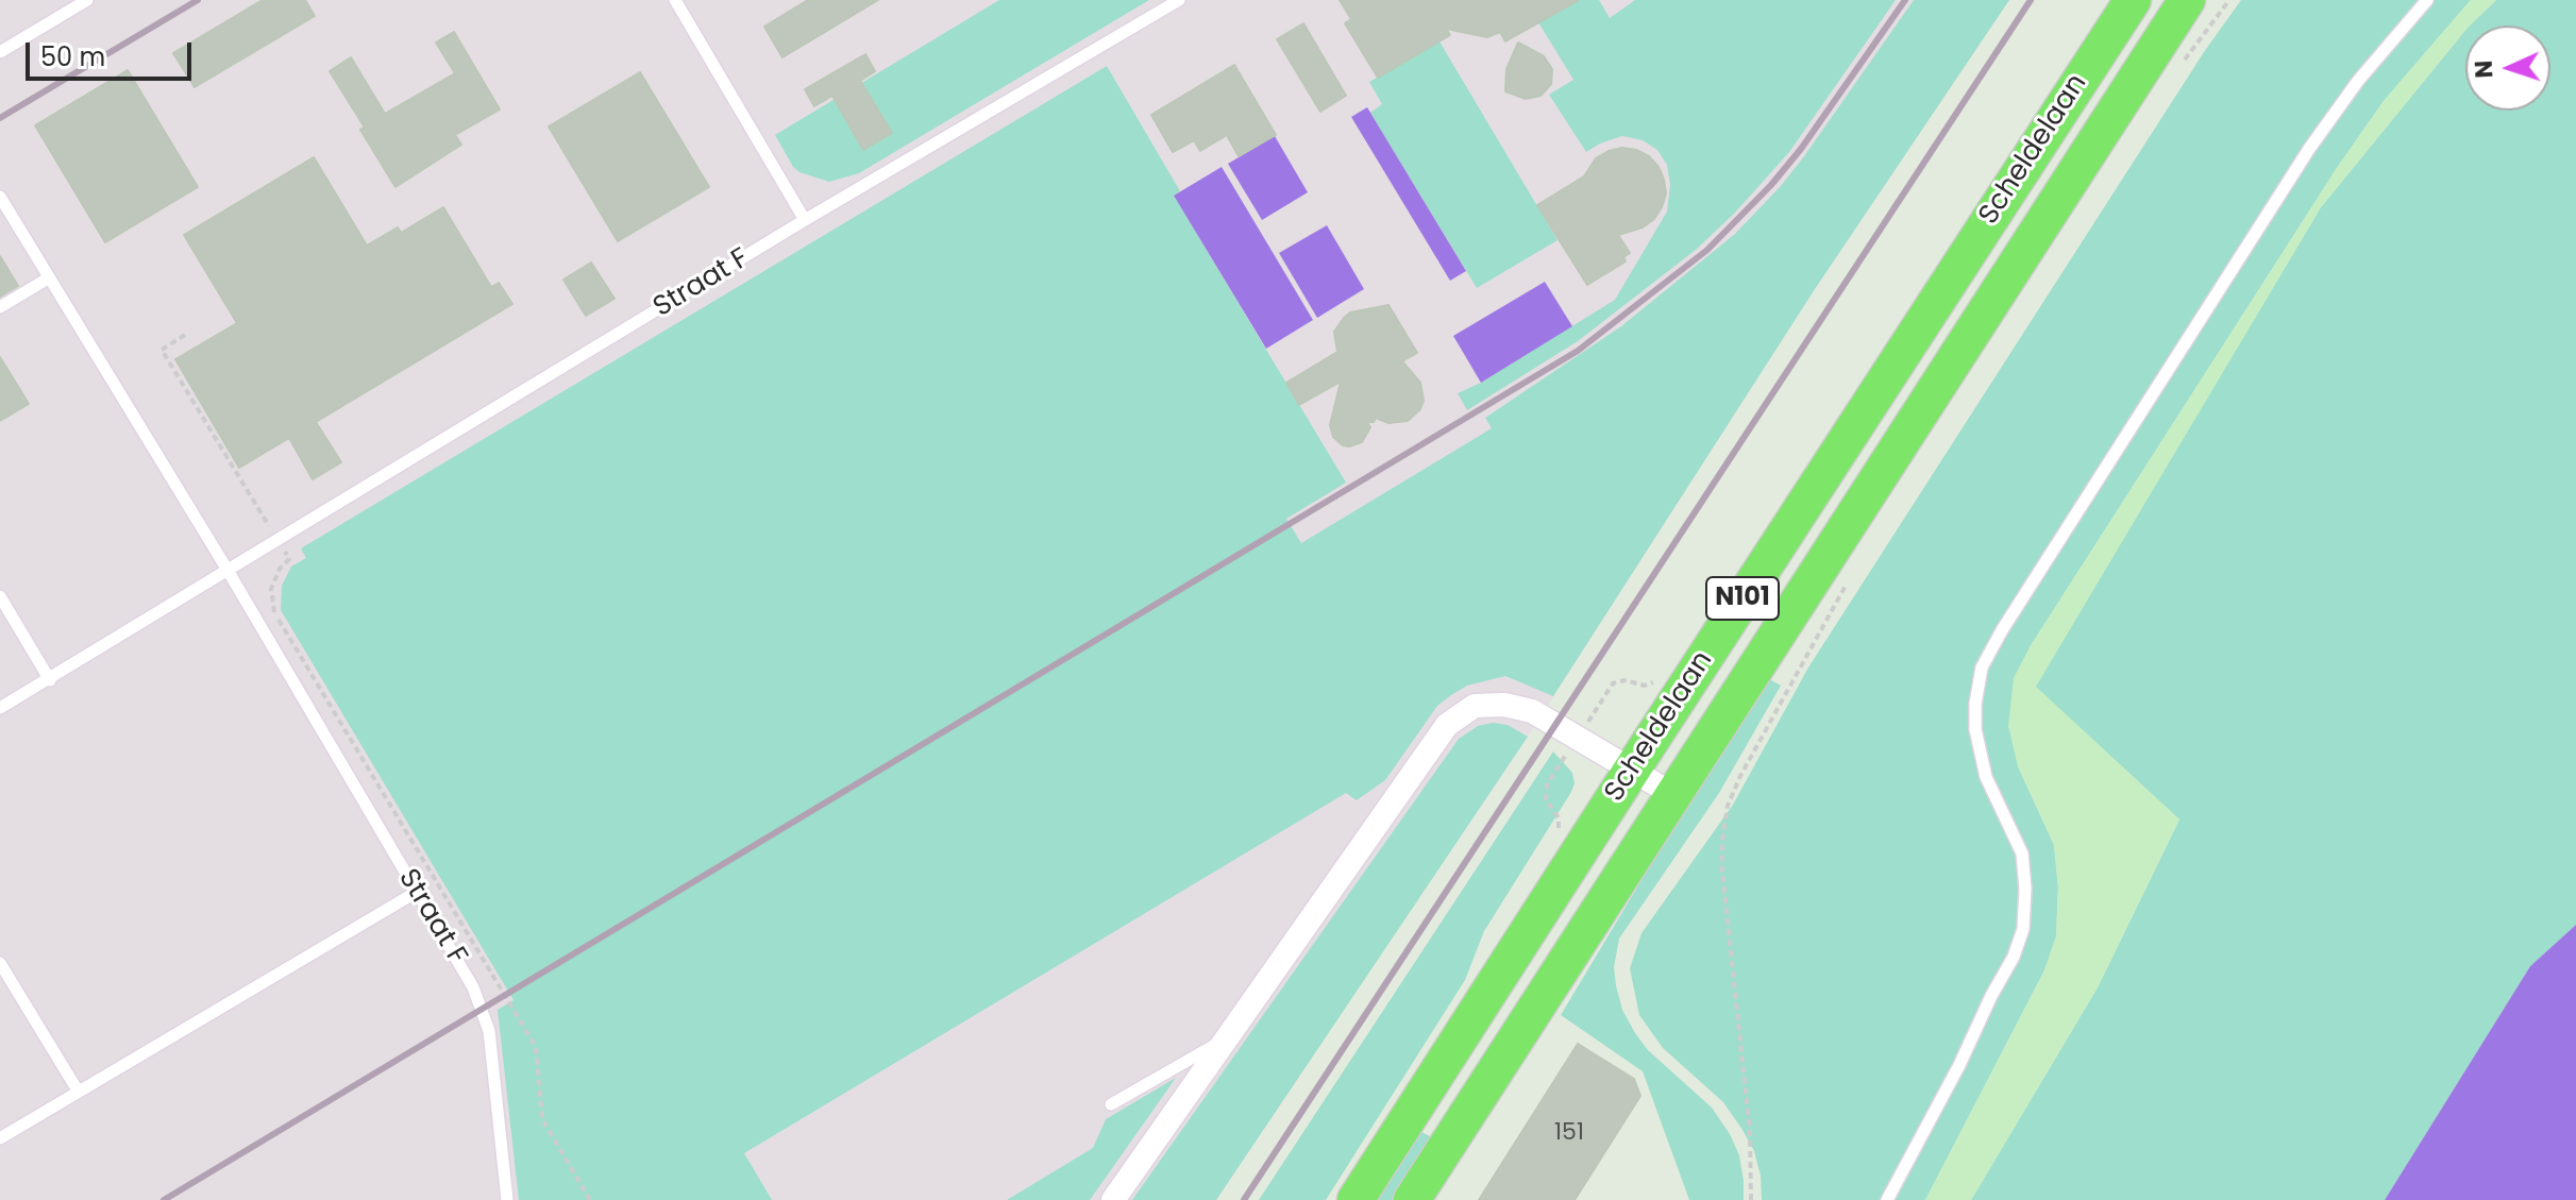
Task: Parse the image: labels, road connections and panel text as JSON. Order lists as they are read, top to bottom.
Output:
{
  "streets": {
    "main road": ["Scheldelaan", "N101"],
    "lane": ["Straat F"]
  },
  "house_numbers": ["151"],
  "scale_bar": "50 m",
  "north": "left"
}
